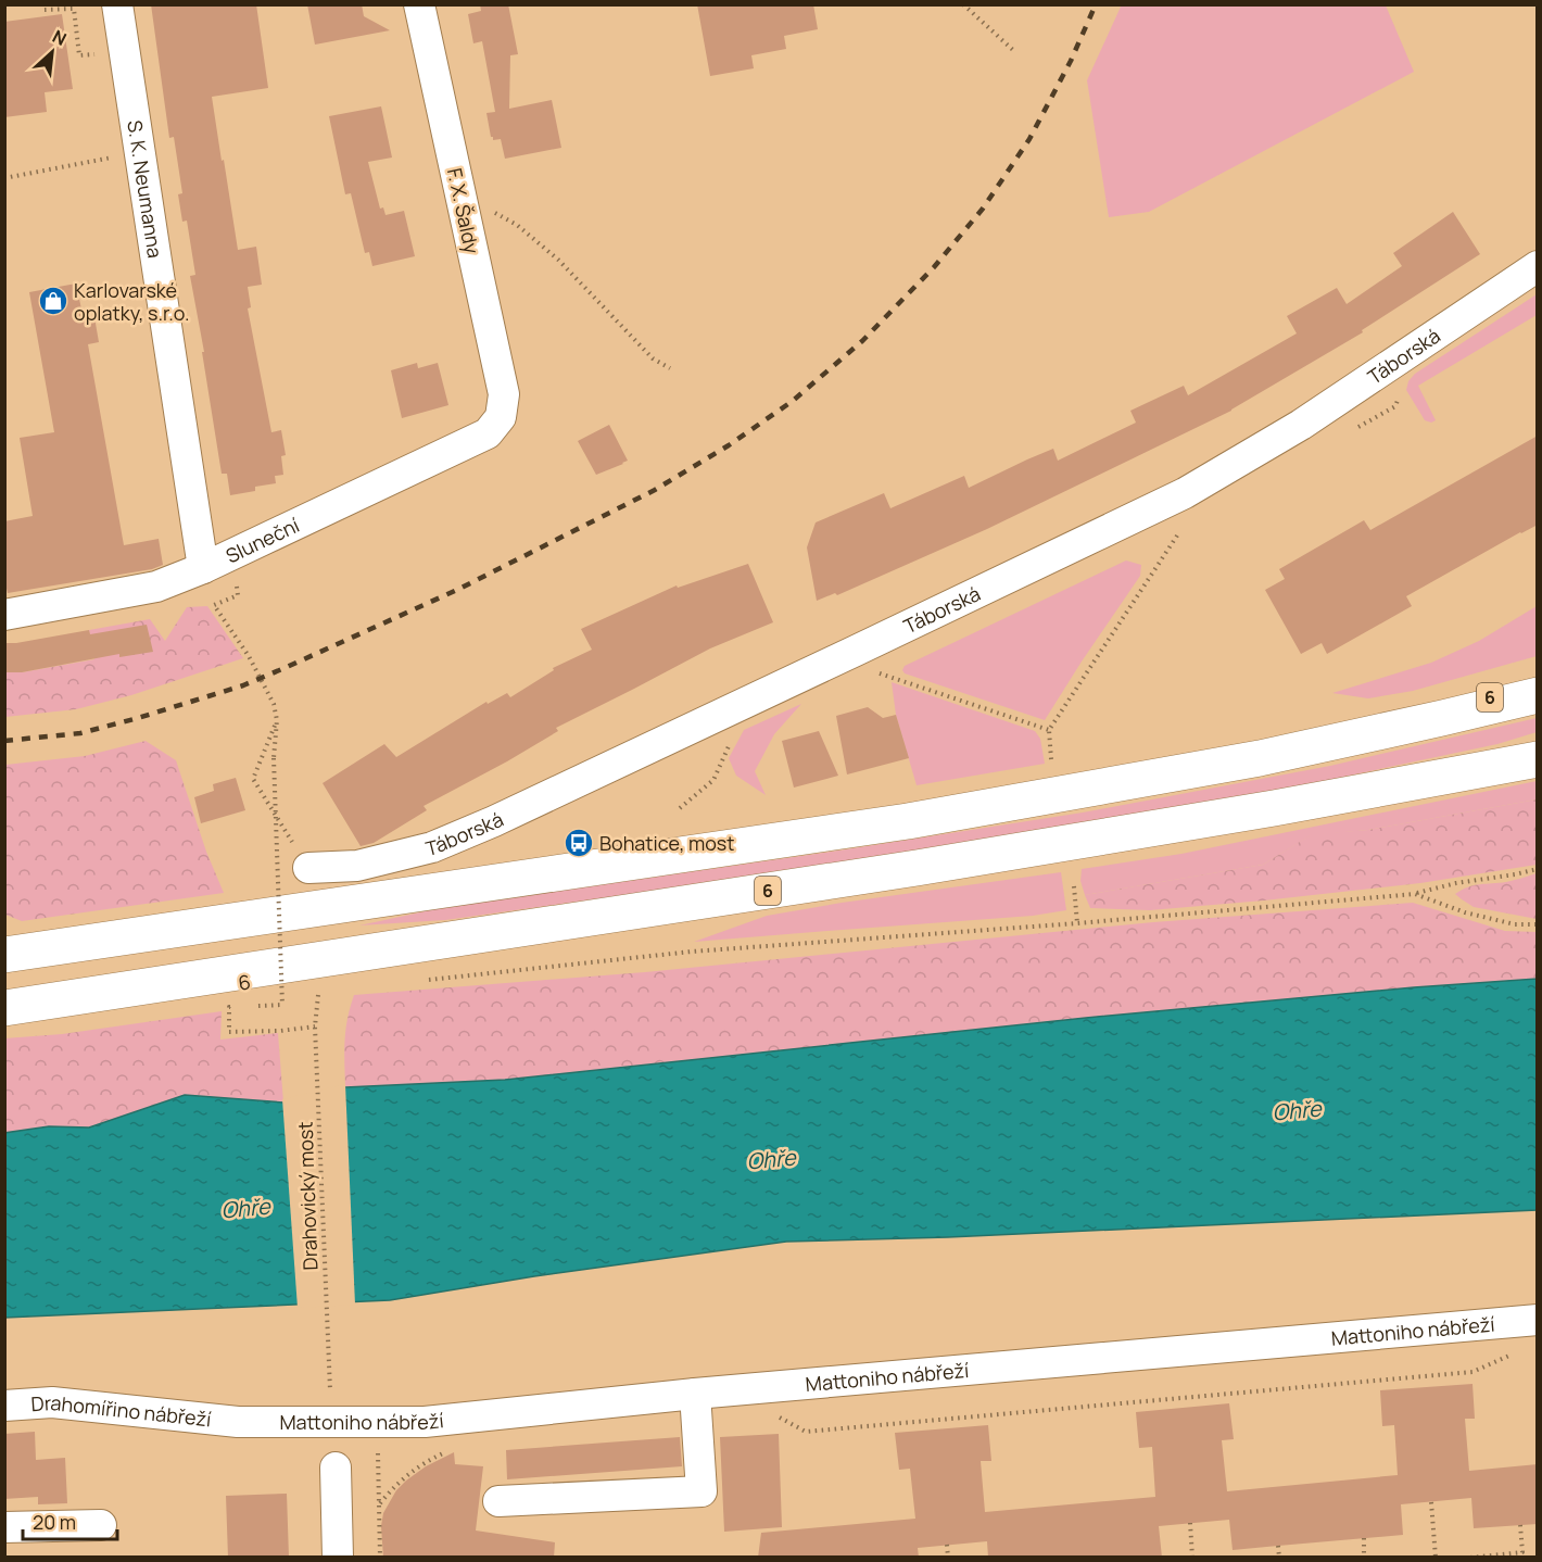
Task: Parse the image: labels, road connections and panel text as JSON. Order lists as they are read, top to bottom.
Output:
{
  "streets": {
    "highway": ["6"],
    "street": [
      "S. K. Neumanna",
      "F. X. Šaldy",
      "Táborská",
      "Sluneční",
      "Mattoniho nábřeží",
      "Drahomířino nábřeží"
    ],
    "path": ["Drahovický most"]
  },
  "crossings": [
    ["S. K. Neumanna", "Sluneční"],
    ["F. X. Šaldy", "Sluneční"],
    ["Mattoniho nábřeží", "Drahomířino nábřeží"]
  ],
  "water": ["Ohře"],
  "places": {
    "shop": ["Karlovarské oplatky, s.r.o."],
    "bus stop": ["Bohatice, most"]
  },
  "scale_bar": "20 m",
  "north": "top right"
}
